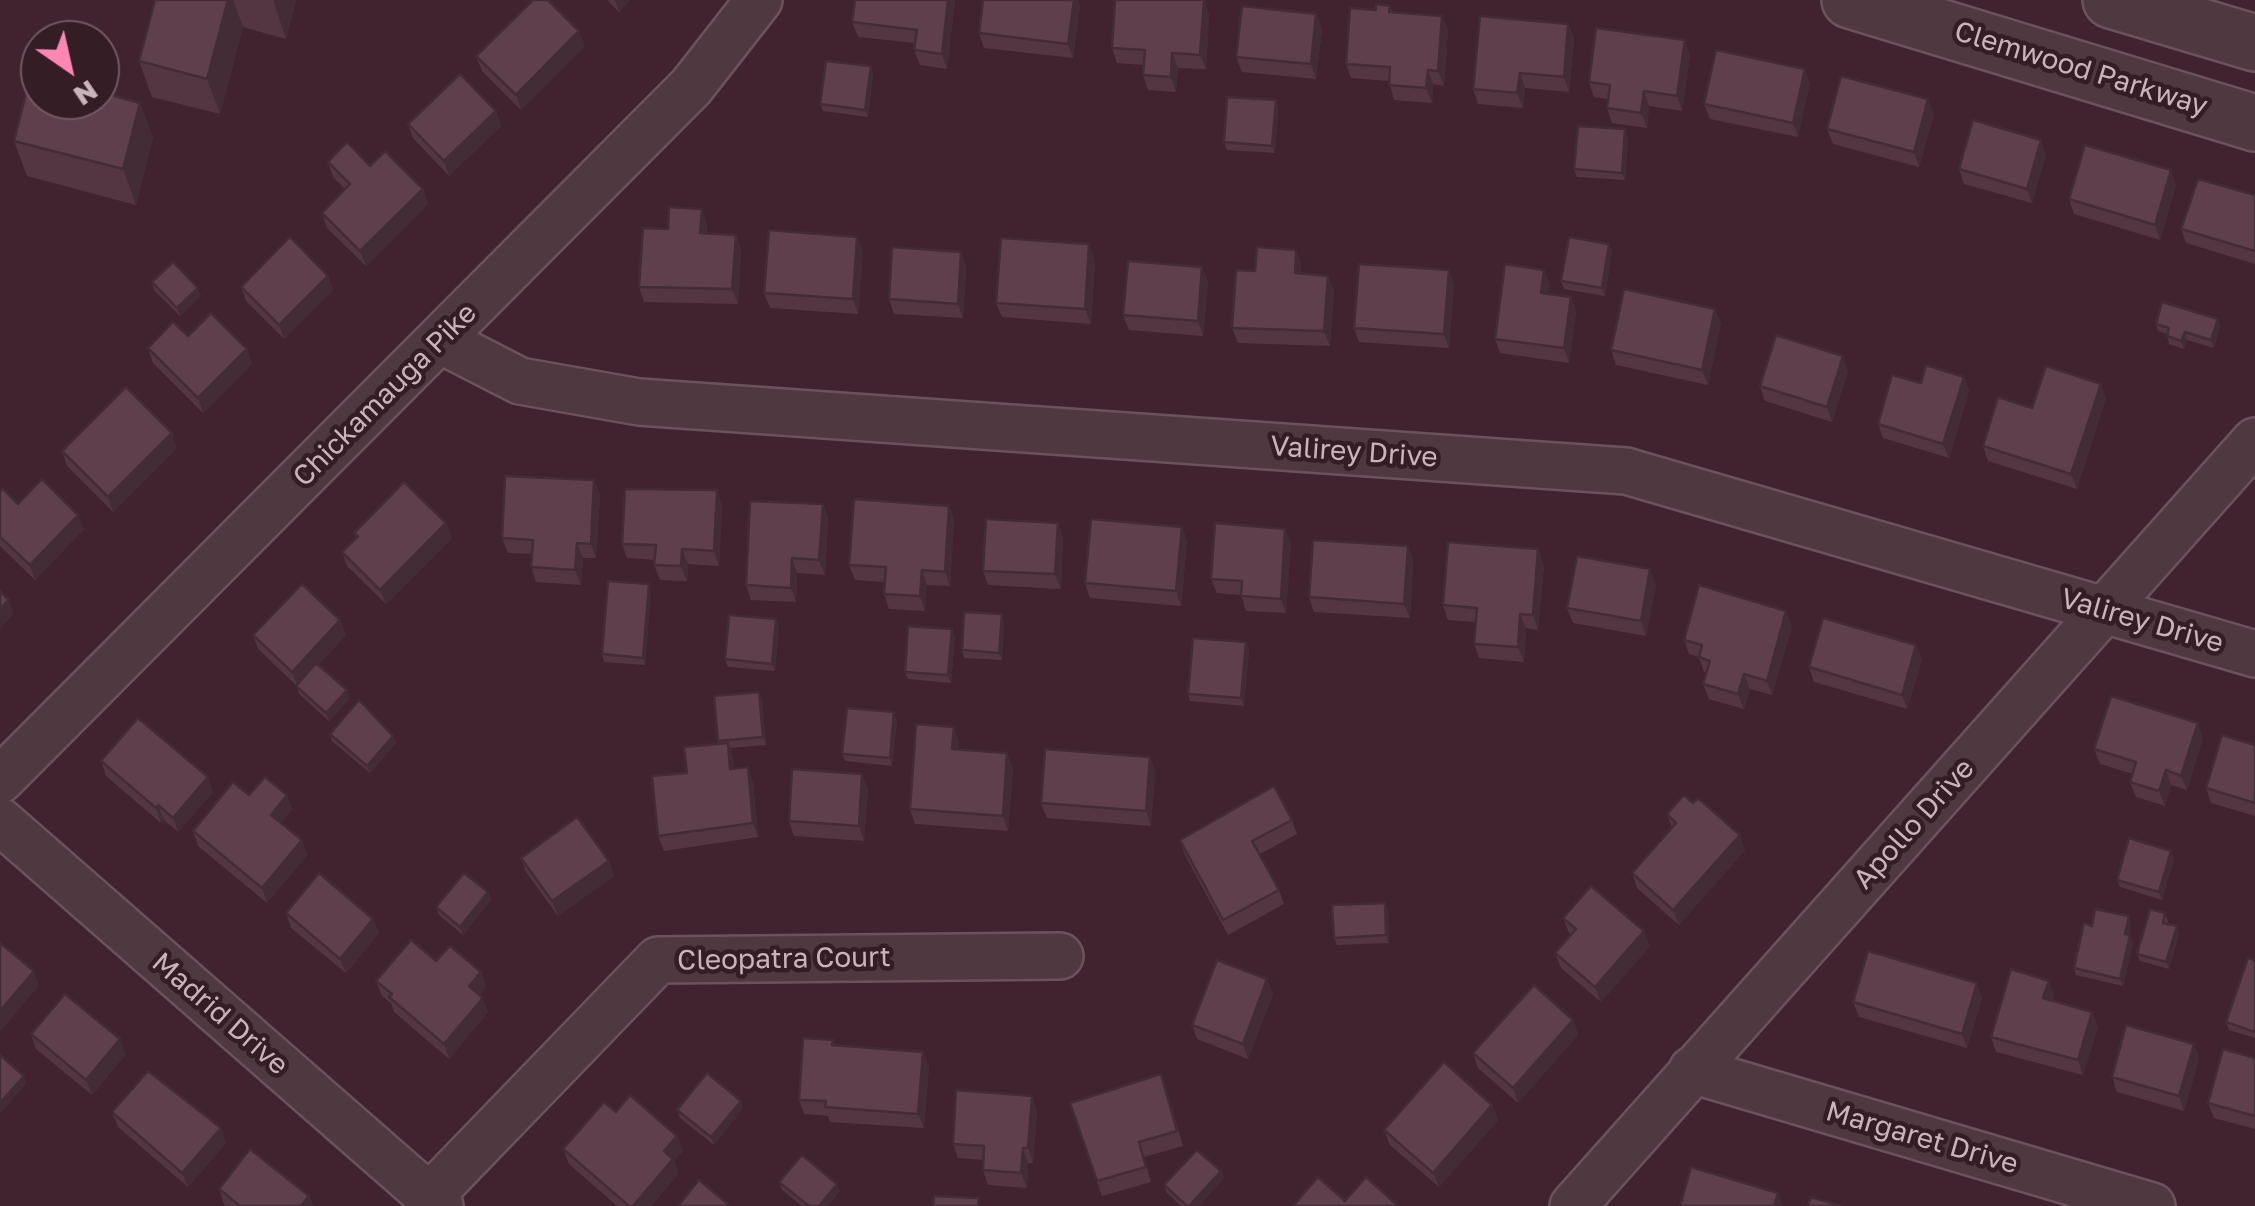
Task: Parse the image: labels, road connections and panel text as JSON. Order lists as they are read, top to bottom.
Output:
{
  "streets": {
    "street": [
      "Clemwood Parkway",
      "Chickamauga Pike",
      "Valirey Drive",
      "Apollo Drive",
      "Cleopatra Court",
      "Madrid Drive",
      "Margaret Drive"
    ]
  },
  "crossings": [
    ["Chickamauga Pike", "Valirey Drive"],
    ["Valirey Drive", "Apollo Drive"],
    ["Apollo Drive", "Margaret Drive"],
    ["Cleopatra Court", "Madrid Drive"]
  ],
  "north": "bottom right"
}
